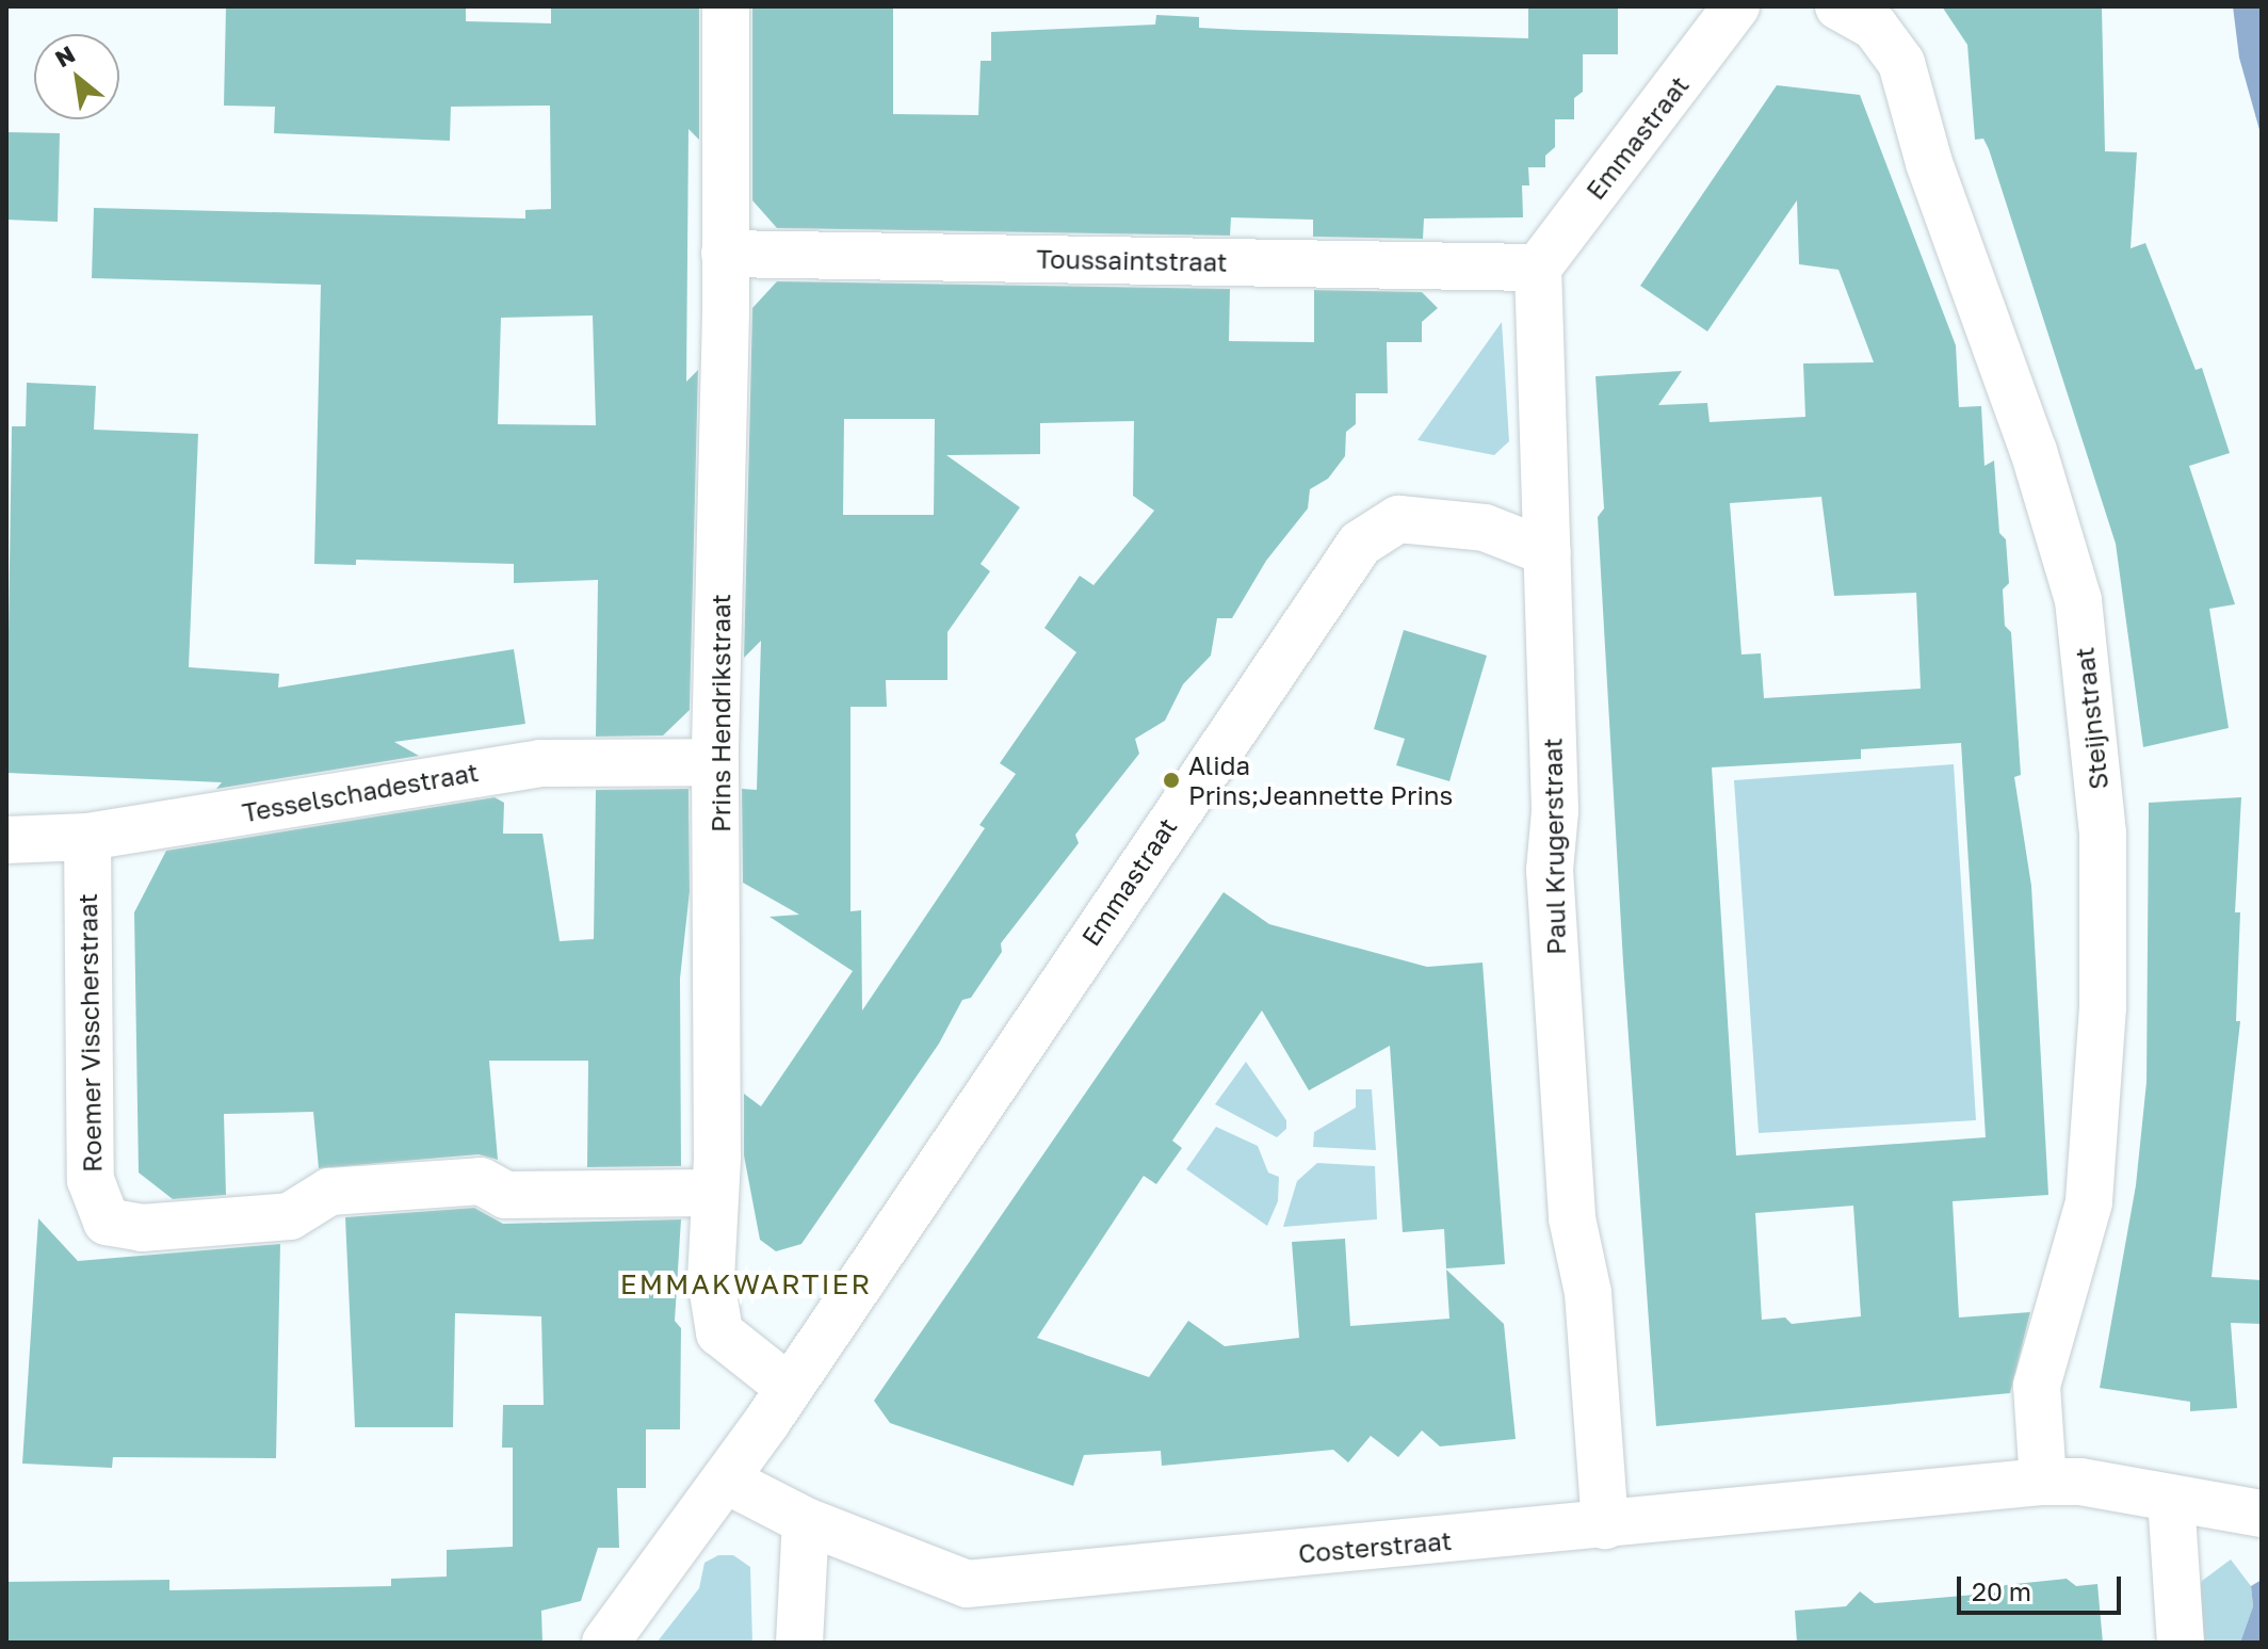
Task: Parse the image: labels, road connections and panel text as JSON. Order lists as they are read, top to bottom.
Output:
{
  "streets": {
    "street": [
      "Emmastraat",
      "Toussaintstraat",
      "Prins Hendrikstraat",
      "Steijnstraat",
      "Tesselschadestraat",
      "Paul Krugerstraat",
      "Roemer Visscherstraat",
      "Costerstraat"
    ]
  },
  "crossings": [
    ["Emmastraat", "Toussaintstraat"],
    ["Emmastraat", "Prins Hendrikstraat"],
    ["Emmastraat", "Paul Krugerstraat"],
    ["Emmastraat", "Costerstraat"],
    ["Toussaintstraat", "Prins Hendrikstraat"],
    ["Toussaintstraat", "Paul Krugerstraat"],
    ["Prins Hendrikstraat", "Tesselschadestraat"],
    ["Prins Hendrikstraat", "Roemer Visscherstraat"],
    ["Steijnstraat", "Costerstraat"],
    ["Tesselschadestraat", "Roemer Visscherstraat"],
    ["Paul Krugerstraat", "Costerstraat"]
  ],
  "districts": ["EMMAKWARTIER"],
  "places": ["Alida Prins;Jeannette Prins"],
  "scale_bar": "20 m",
  "north": "top left"
}
